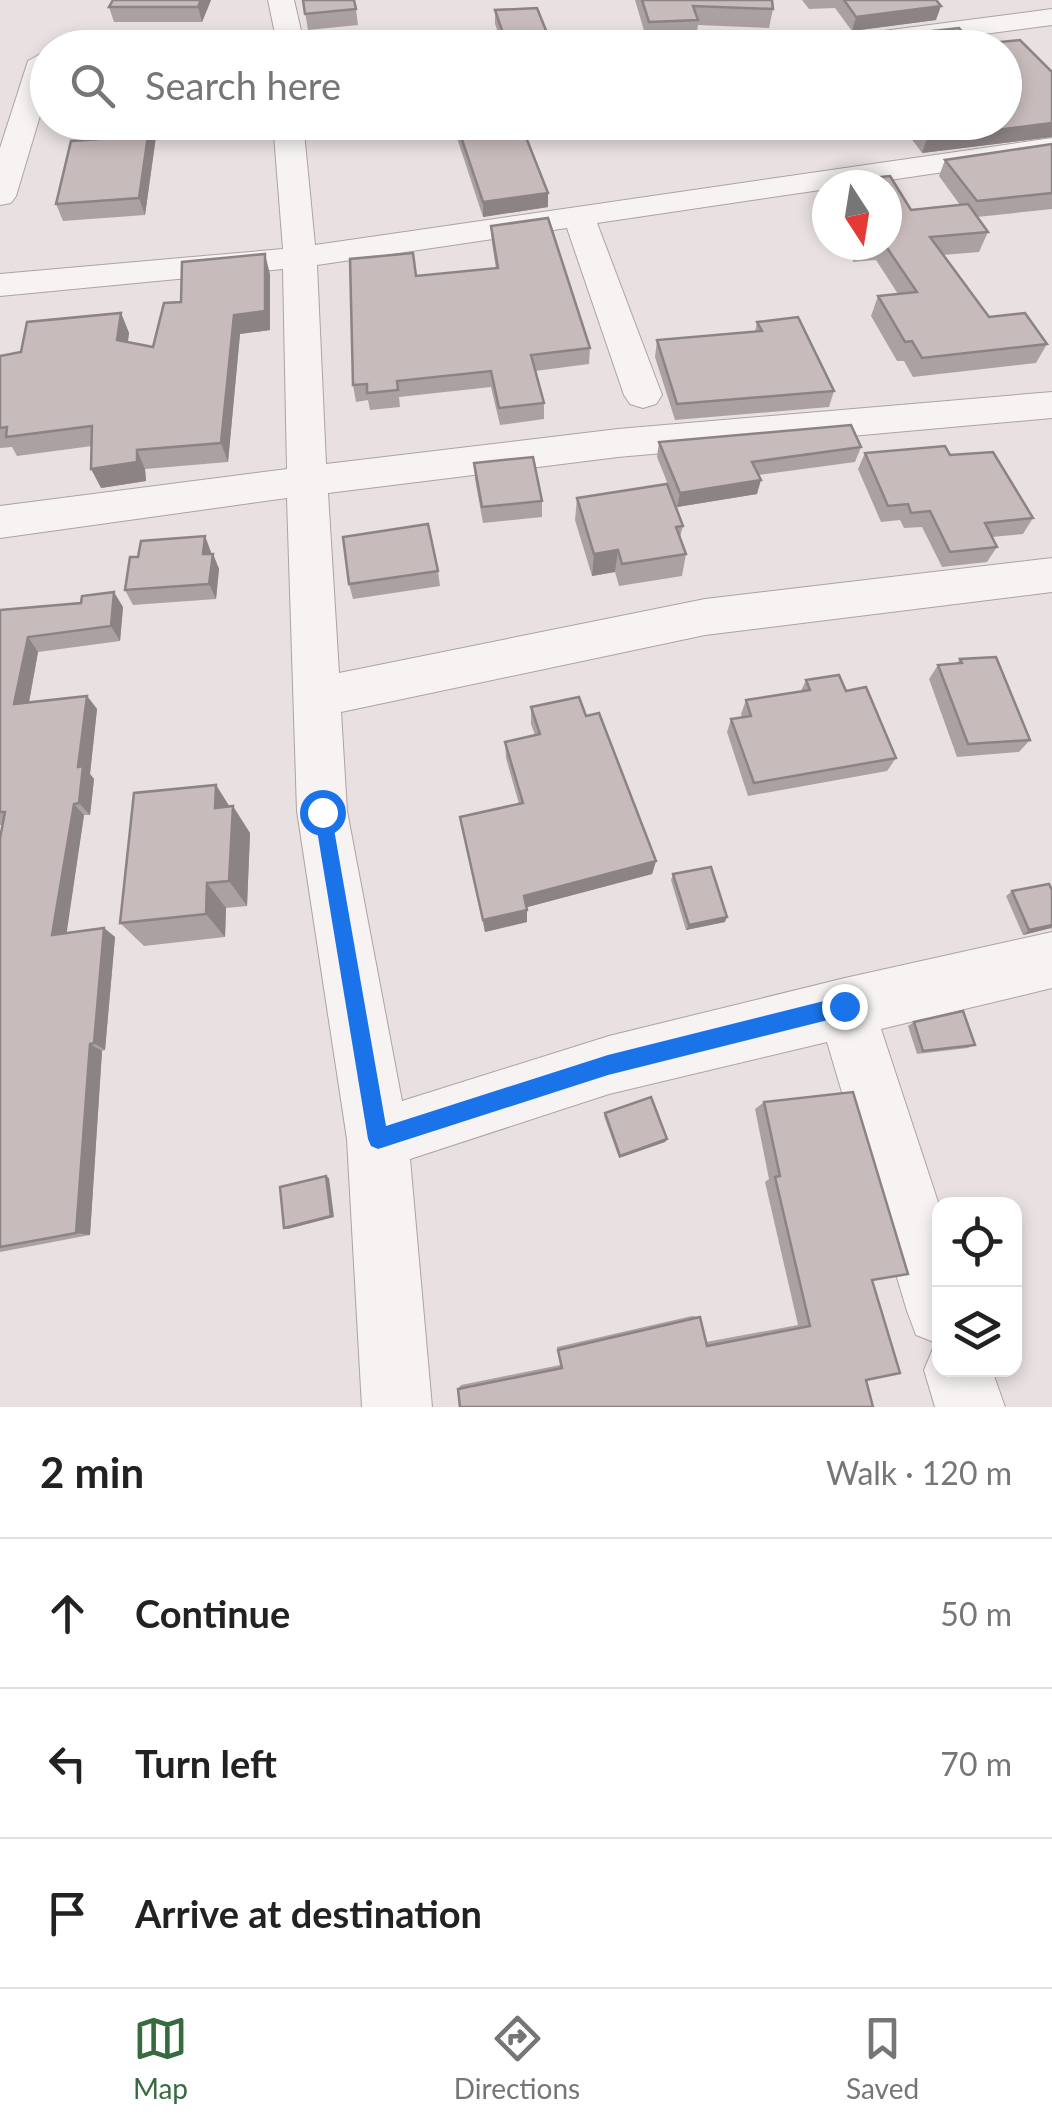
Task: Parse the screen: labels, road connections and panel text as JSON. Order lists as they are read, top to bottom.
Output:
{
  "north": "bottom",
  "page": {
    "search": "Search here",
    "heading": ["2 min", "Walk · 120 m"],
    "list": [
      ["Continue", "50 m"],
      ["Turn left", "70 m"],
      "Arrive at destination"
    ],
    "nav": ["Map", "Directions", "Saved"]
  }
}
